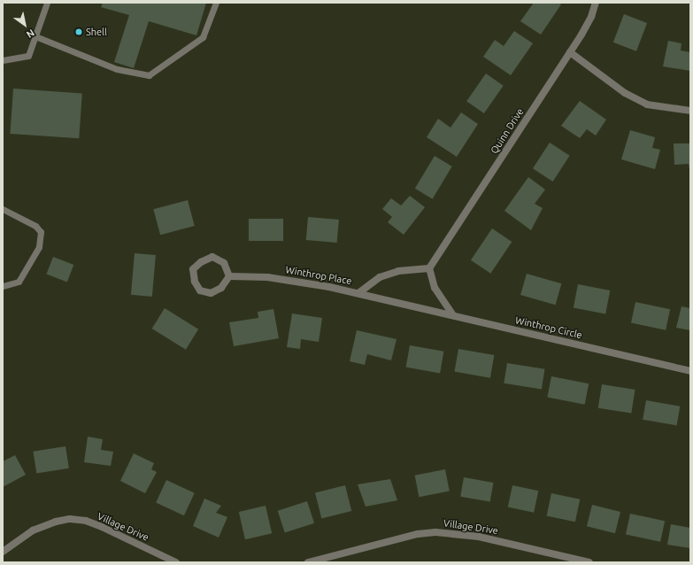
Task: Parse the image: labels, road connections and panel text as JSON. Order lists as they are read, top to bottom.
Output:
{
  "streets": {
    "street": [
      "Quinn Drive",
      "Winthrop Place",
      "Winthrop Circle",
      "Village Drive"
    ]
  },
  "crossings": [
    ["Winthrop Place", "Winthrop Circle"]
  ],
  "places": ["Shell"],
  "north": "bottom right"
}
